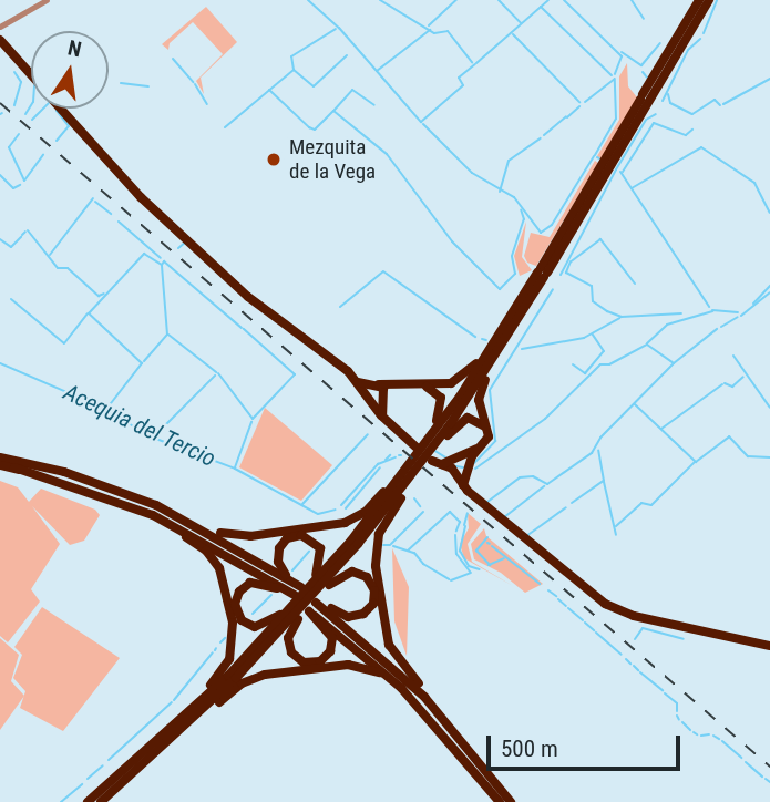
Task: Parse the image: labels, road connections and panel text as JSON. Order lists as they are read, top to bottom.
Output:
{
  "water": ["Acequia del Tercio"],
  "places": ["Mezquita de la Vega"],
  "scale_bar": "500 m",
  "north": "top"
}
